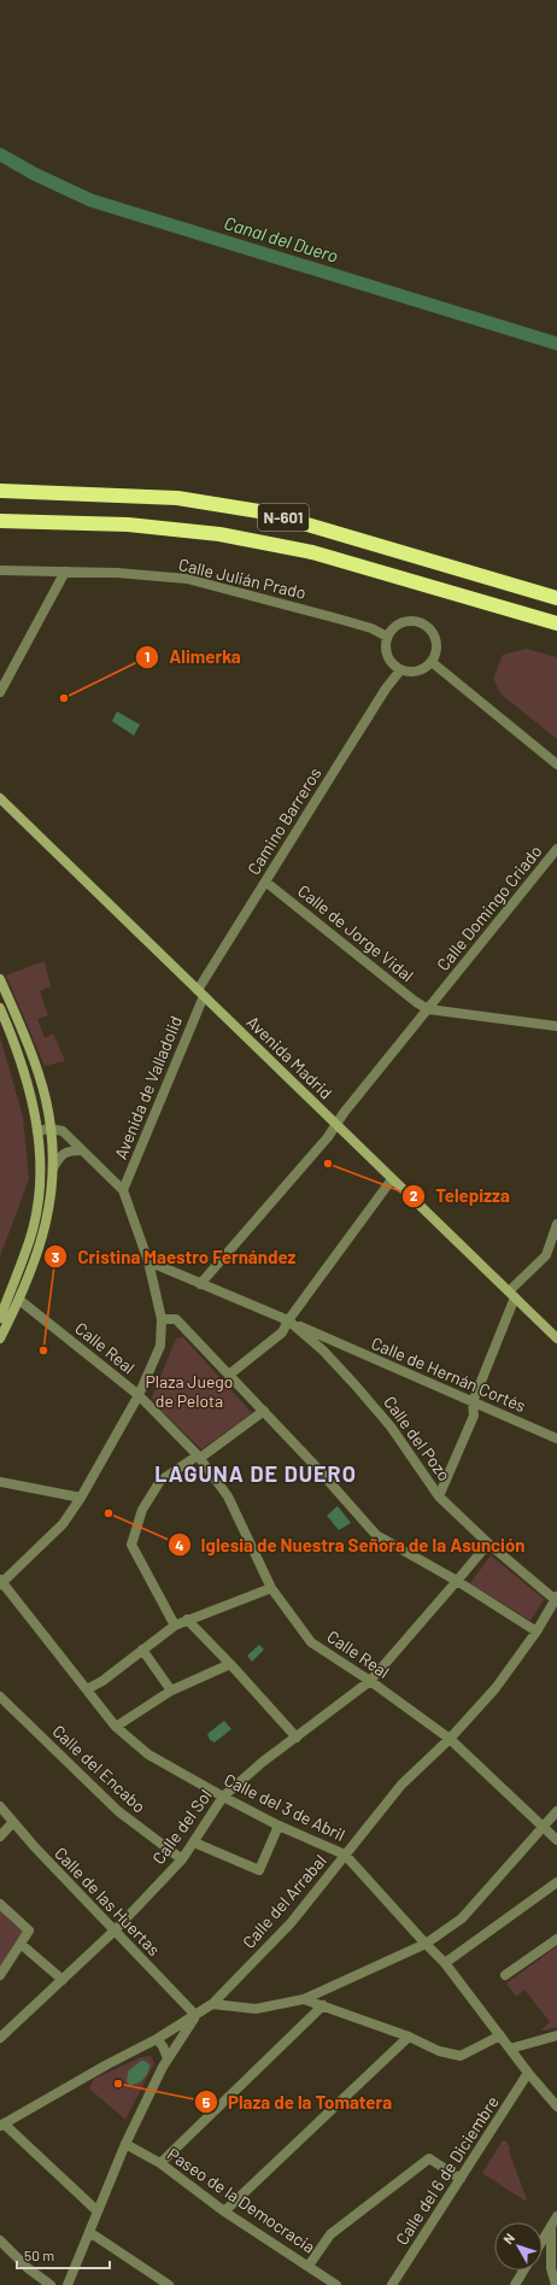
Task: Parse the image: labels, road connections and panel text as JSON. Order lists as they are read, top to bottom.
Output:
{
  "streets": {
    "highway": ["N-601"],
    "main road": ["Avenida Madrid"],
    "street": [
      "Calle Julián Prado",
      "Camino Barreros",
      "Calle Domingo Criado",
      "Calle de Jorge Vidal",
      "Avenida de Valladolid",
      "Calle Real",
      "Calle de Hernán Cortés",
      "Calle del Pozo",
      "Calle del Encabo",
      "Calle del 3 de Abril",
      "Calle del Sol",
      "Calle de las Huertas",
      "Calle del Arrabal",
      "Calle del 6 de Diciembre",
      "Paseo de la Democracia"
    ]
  },
  "crossings": [
    ["Calle Julián Prado", "Camino Barreros"],
    ["Camino Barreros", "Calle de Jorge Vidal"],
    ["Camino Barreros", "Avenida Madrid"],
    ["Camino Barreros", "Avenida de Valladolid"],
    ["Calle Domingo Criado", "Calle de Jorge Vidal"],
    ["Calle Domingo Criado", "Avenida Madrid"],
    ["Avenida Madrid", "Avenida de Valladolid"],
    ["Calle Real", "Calle del Sol"],
    ["Calle Real", "Calle del Arrabal"],
    ["Calle de Hernán Cortés", "Calle del Pozo"],
    ["Calle del Pozo", "Calle del Sol"],
    ["Calle del Pozo", "Calle del Arrabal"],
    ["Calle del Encabo", "Calle del Sol"],
    ["Calle del 3 de Abril", "Calle del Sol"],
    ["Calle del 3 de Abril", "Calle del Arrabal"],
    ["Calle del 3 de Abril", "Calle del 6 de Diciembre"],
    ["Calle del Sol", "Calle de las Huertas"],
    ["Calle de las Huertas", "Calle del Arrabal"]
  ],
  "districts": ["LAGUNA DE DUERO"],
  "water": ["Canal del Duero"],
  "parks": ["Plaza Juego de Pelota"],
  "places": [
    "Alimerka",
    "Telepizza",
    "Cristina Maestro Fernández",
    "Iglesia de Nuestra Señora de la Asunción",
    "Plaza de la Tomatera"
  ],
  "scale_bar": "50 m",
  "north": "top left"
}
